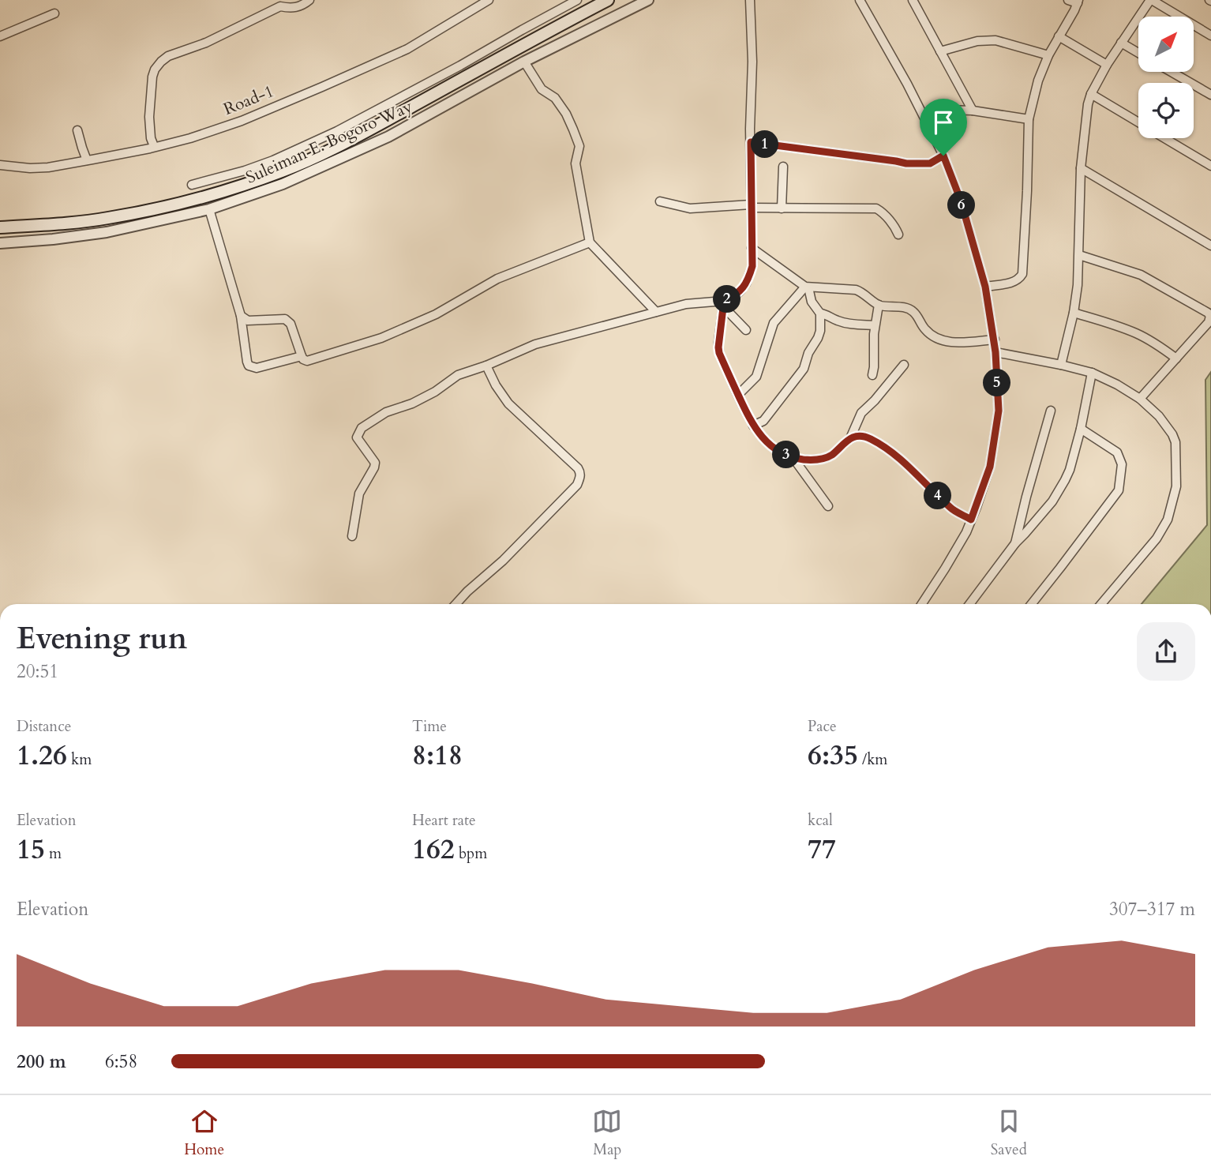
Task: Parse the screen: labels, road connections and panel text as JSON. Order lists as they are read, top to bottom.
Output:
{
  "streets": {
    "main road": ["Suleiman E. Bogoro Way"],
    "street": ["Road-1"]
  },
  "north": "top right",
  "page": {
    "pins": [
      "1",
      "6",
      "2",
      "5",
      "3",
      "4"
    ],
    "heading": ["Evening run", "20:51"],
    "stats": [
      ["Distance", "1.26 km"],
      ["Time", "8:18"],
      ["Pace", "6:35 /km"],
      ["Elevation", "15 m"],
      ["Heart rate", "162 bpm"],
      ["kcal", "77"]
    ],
    "chart": ["Elevation", "307–317 m"],
    "list": [
      {
        "name": "200 m",
        "note": "6:58"
      }
    ],
    "tabs": ["Home", "Map", "Saved"]
  }
}
